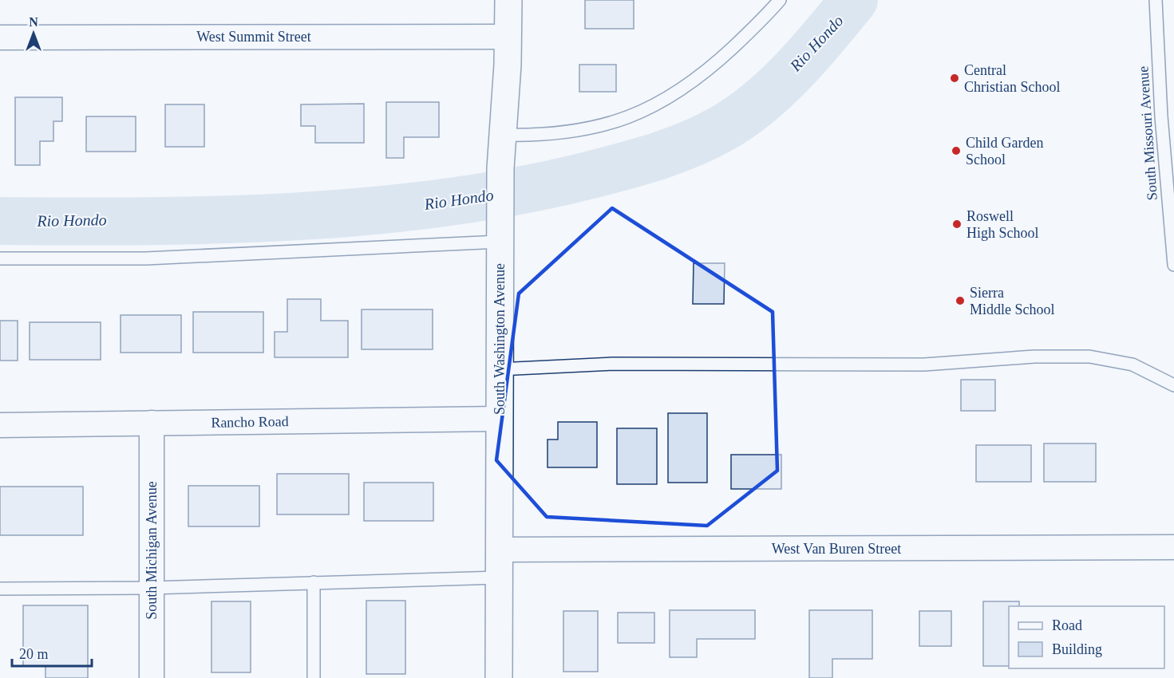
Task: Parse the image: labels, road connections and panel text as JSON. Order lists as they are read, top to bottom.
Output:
{
  "streets": {
    "street": [
      "West Summit Street",
      "South Washington Avenue",
      "Rancho Road",
      "West Van Buren Street",
      "South Michigan Avenue"
    ],
    "lane": ["South Missouri Avenue"]
  },
  "crossings": [
    ["West Summit Street", "South Washington Avenue"],
    ["South Washington Avenue", "Rancho Road"],
    ["South Washington Avenue", "West Van Buren Street"],
    ["Rancho Road", "South Michigan Avenue"]
  ],
  "water": ["Rio Hondo"],
  "places": [
    "Central Christian School",
    "Child Garden School",
    "Roswell High School",
    "Sierra Middle School"
  ],
  "legend": ["Road", "Building"],
  "scale_bar": "20 m",
  "north": "top"
}
